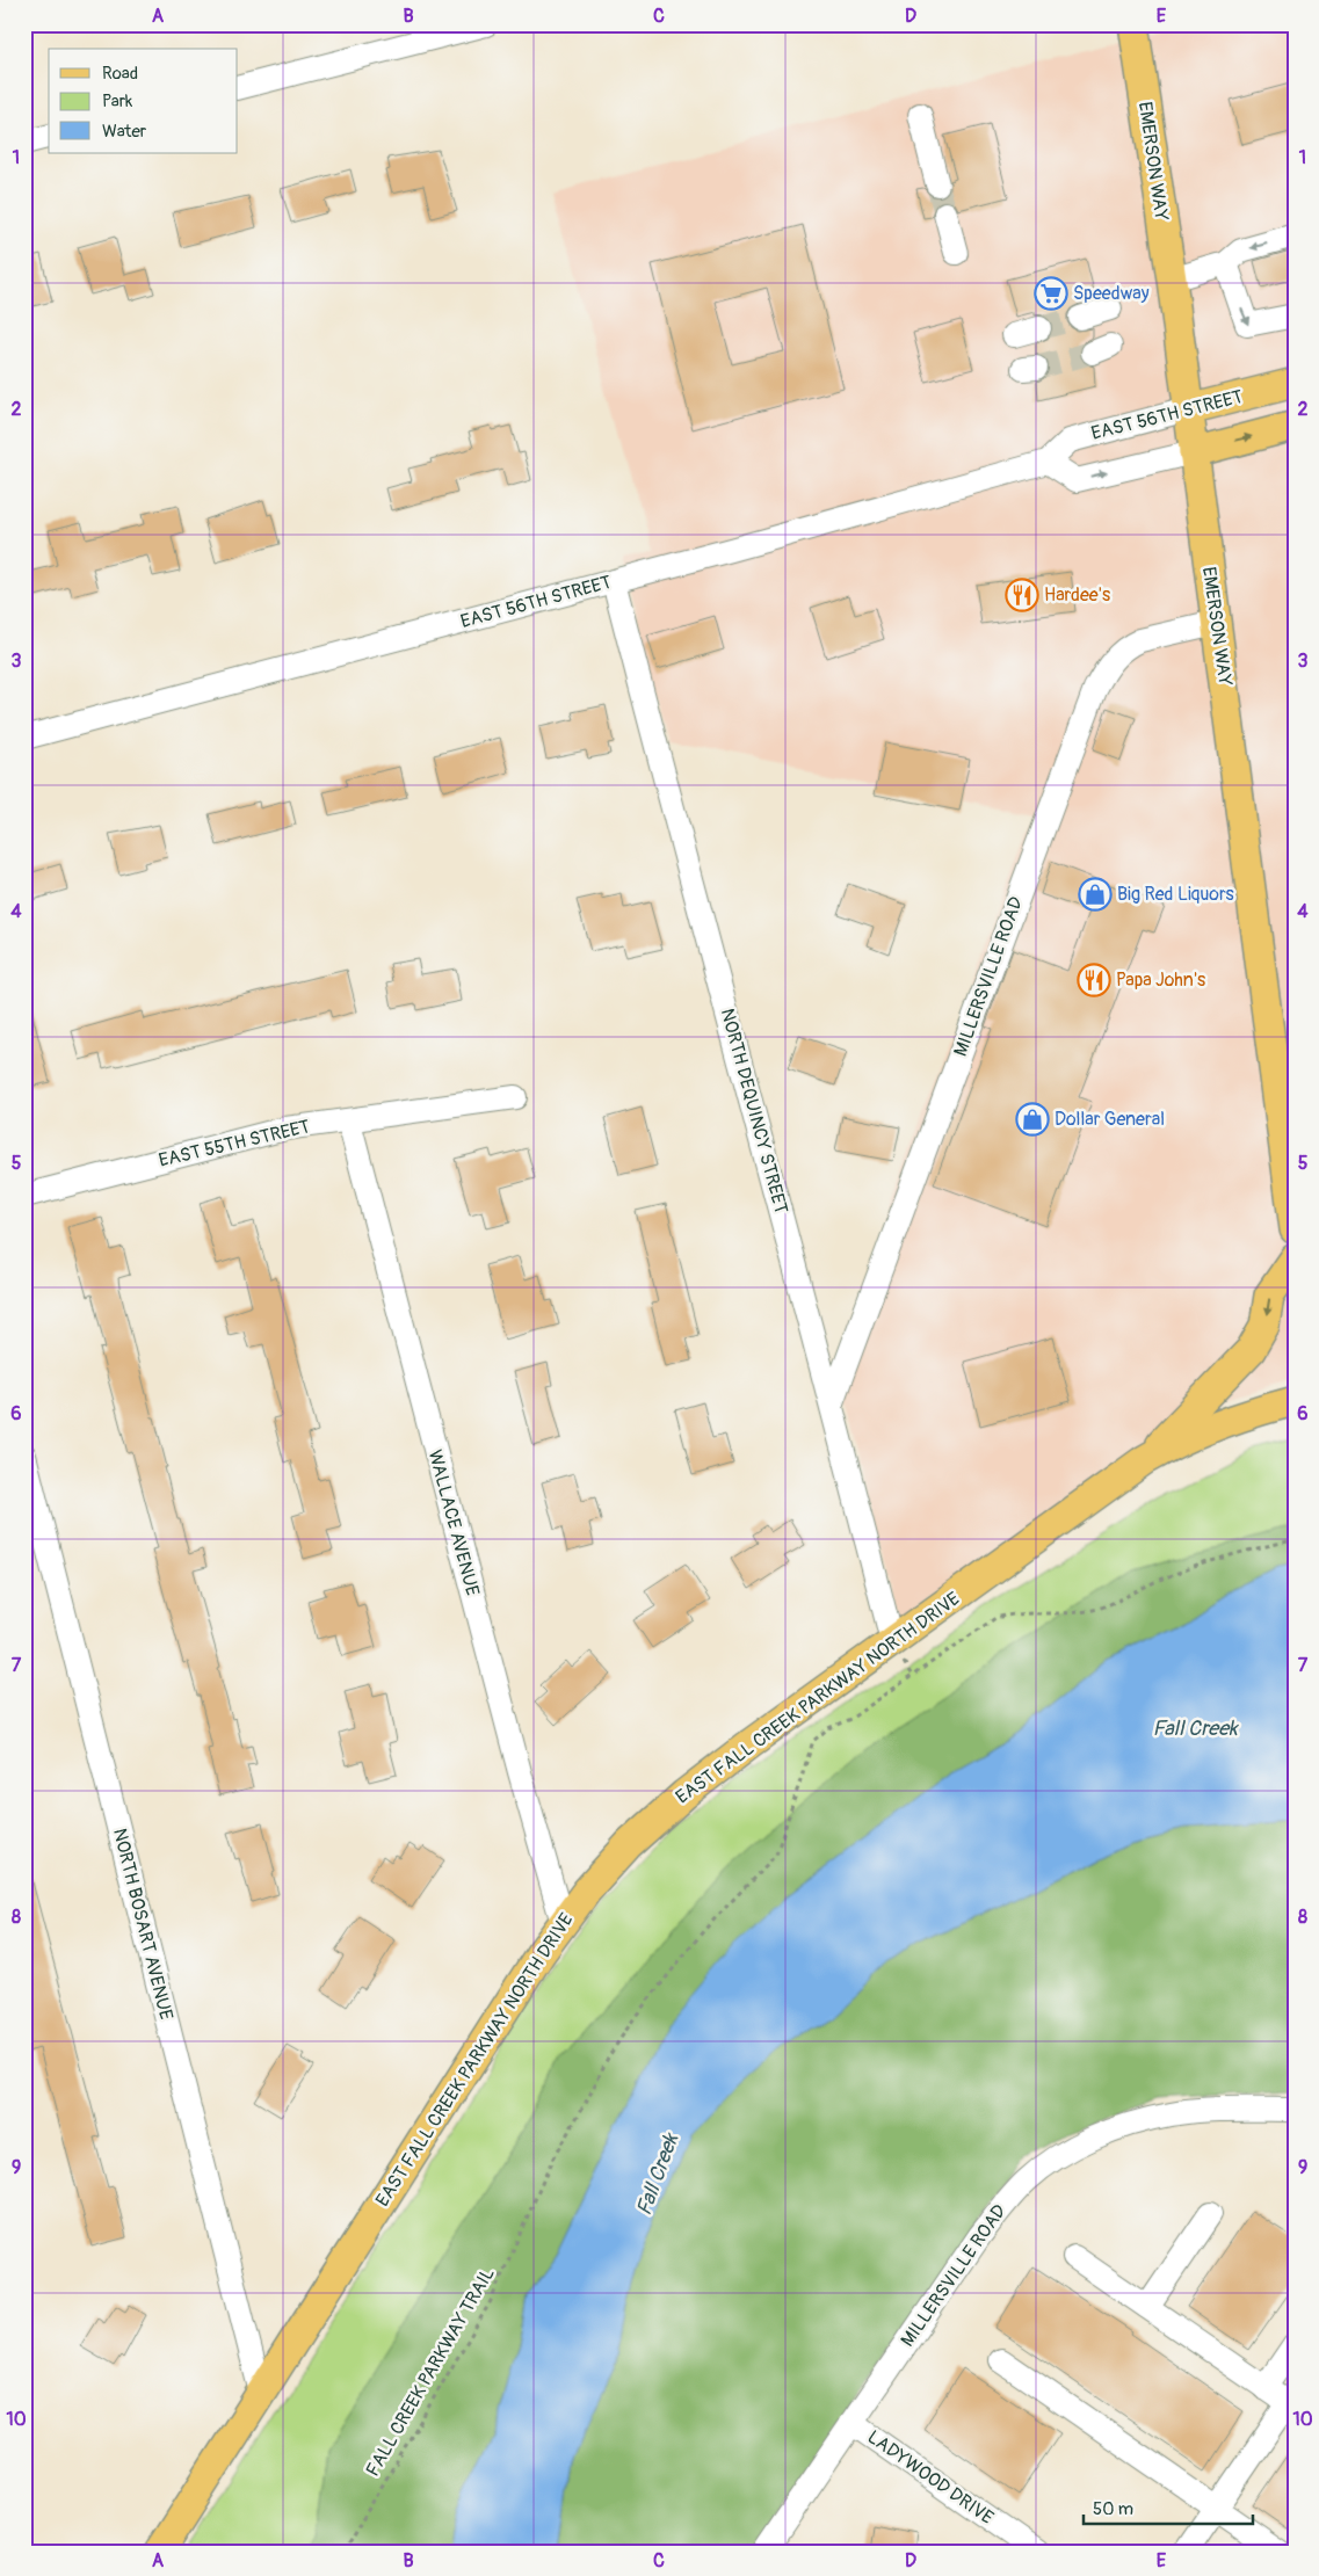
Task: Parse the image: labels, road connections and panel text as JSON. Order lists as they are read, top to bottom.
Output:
{
  "streets": {
    "main road": ["EMERSON WAY", "EAST 56TH STREET", "EAST FALL CREEK PARKWAY NORTH DRIVE"],
    "street": [
      "MILLERSVILLE ROAD",
      "NORTH DEQUINCY STREET",
      "EAST 55TH STREET",
      "WALLACE AVENUE",
      "NORTH BOSART AVENUE",
      "LADYWOOD DRIVE"
    ],
    "path": ["FALL CREEK PARKWAY TRAIL"]
  },
  "crossings": [
    ["EMERSON WAY", "EAST 56TH STREET"],
    ["EMERSON WAY", "MILLERSVILLE ROAD"],
    ["EAST 56TH STREET", "NORTH DEQUINCY STREET"],
    ["MILLERSVILLE ROAD", "NORTH DEQUINCY STREET"],
    ["MILLERSVILLE ROAD", "LADYWOOD DRIVE"],
    ["NORTH DEQUINCY STREET", "EAST FALL CREEK PARKWAY NORTH DRIVE"],
    ["EAST 55TH STREET", "WALLACE AVENUE"],
    ["WALLACE AVENUE", "EAST FALL CREEK PARKWAY NORTH DRIVE"],
    ["EAST FALL CREEK PARKWAY NORTH DRIVE", "NORTH BOSART AVENUE"]
  ],
  "water": ["Fall Creek"],
  "places": {
    "supermarket": ["Speedway"],
    "restaurant": ["Hardee's", "Papa John's"],
    "shop": ["Big Red Liquors", "Dollar General"]
  },
  "legend": ["Road", "Park", "Water"],
  "scale_bar": "50 m",
  "grid": {
    "columns": [
      "A",
      "B",
      "C",
      "D",
      "E"
    ],
    "rows": [
      "1",
      "2",
      "3",
      "4",
      "5",
      "6",
      "7",
      "8",
      "9",
      "10"
    ]
  }
}
